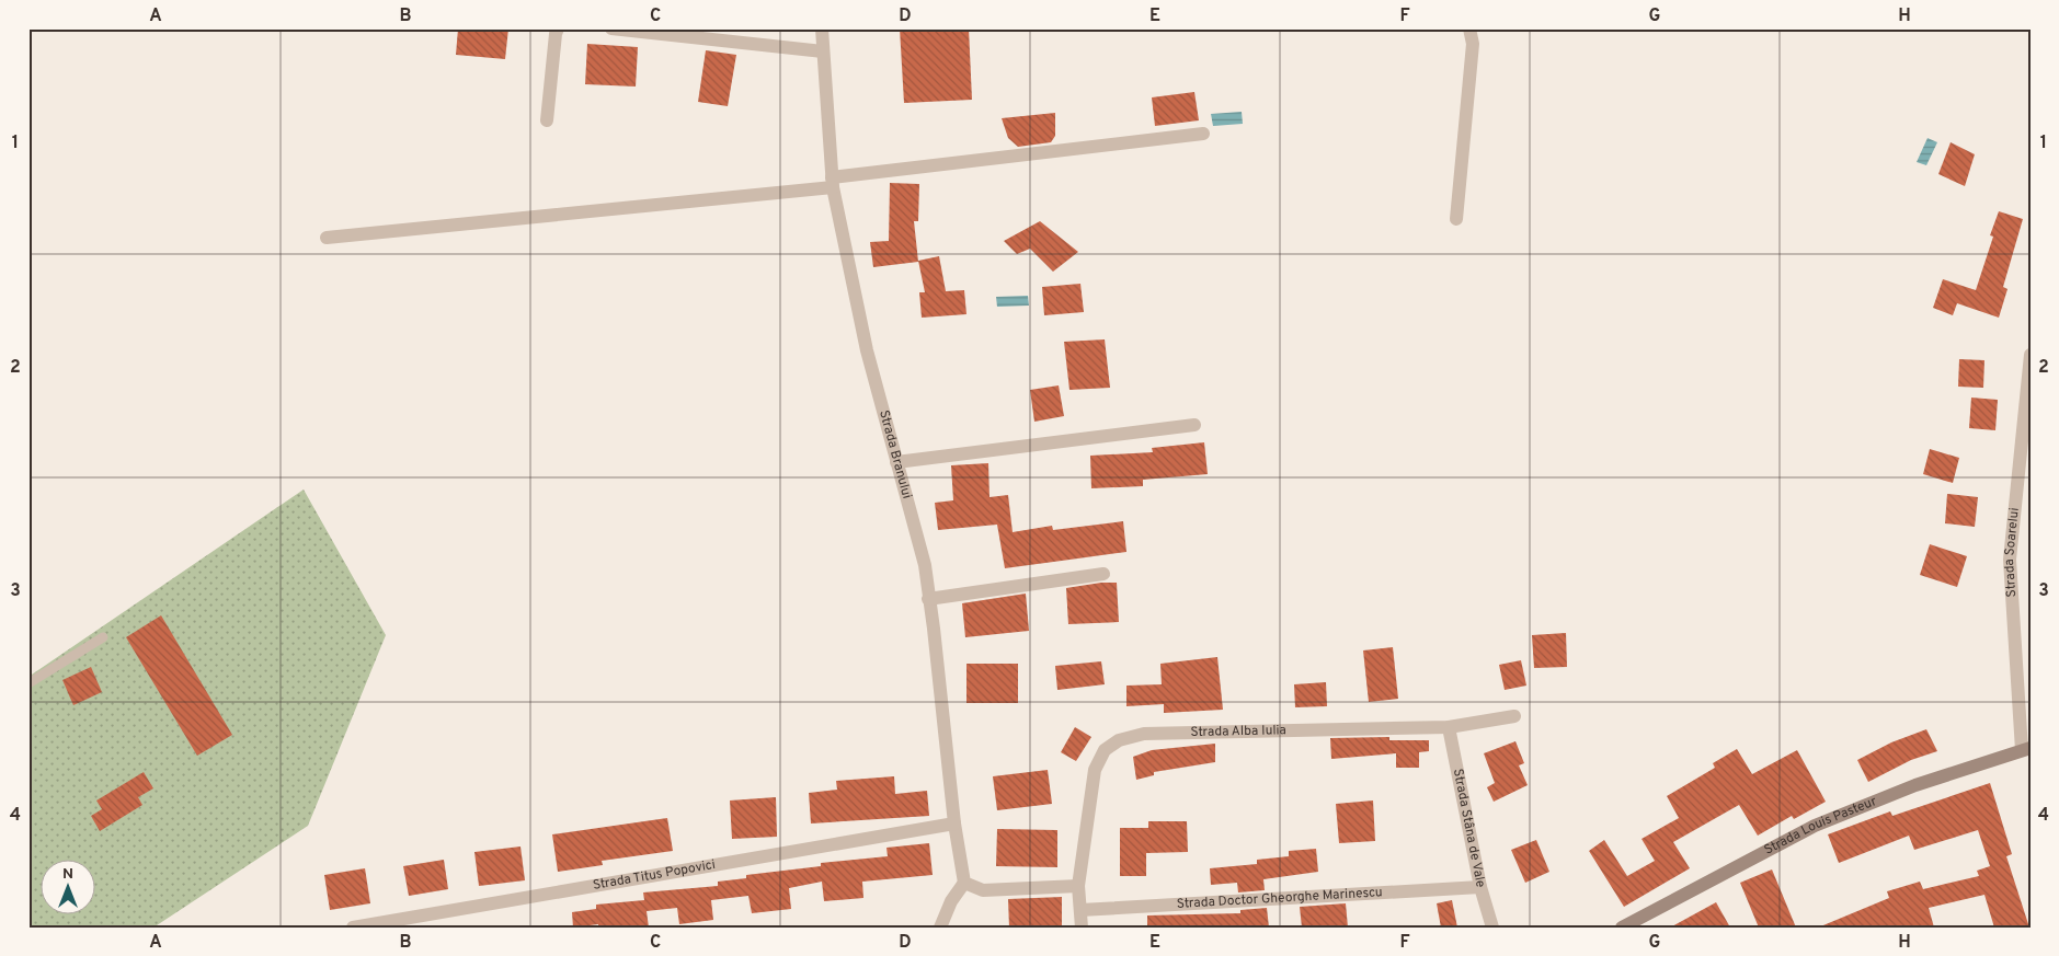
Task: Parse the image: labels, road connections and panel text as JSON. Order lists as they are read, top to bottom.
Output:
{
  "streets": {
    "main road": ["Strada Louis Pasteur"],
    "street": [
      "Strada Branului",
      "Strada Soarelui",
      "Strada Alba Iulia",
      "Strada Stâna de Vale",
      "Strada Titus Popovici",
      "Strada Doctor Gheorghe Marinescu"
    ]
  },
  "crossings": [
    ["Strada Branului", "Strada Titus Popovici"],
    ["Strada Soarelui", "Strada Louis Pasteur"],
    ["Strada Alba Iulia", "Strada Stâna de Vale"],
    ["Strada Stâna de Vale", "Strada Doctor Gheorghe Marinescu"]
  ],
  "north": "top",
  "grid": {
    "columns": [
      "A",
      "B",
      "C",
      "D",
      "E",
      "F",
      "G",
      "H"
    ],
    "rows": [
      "1",
      "2",
      "3",
      "4"
    ]
  }
}
